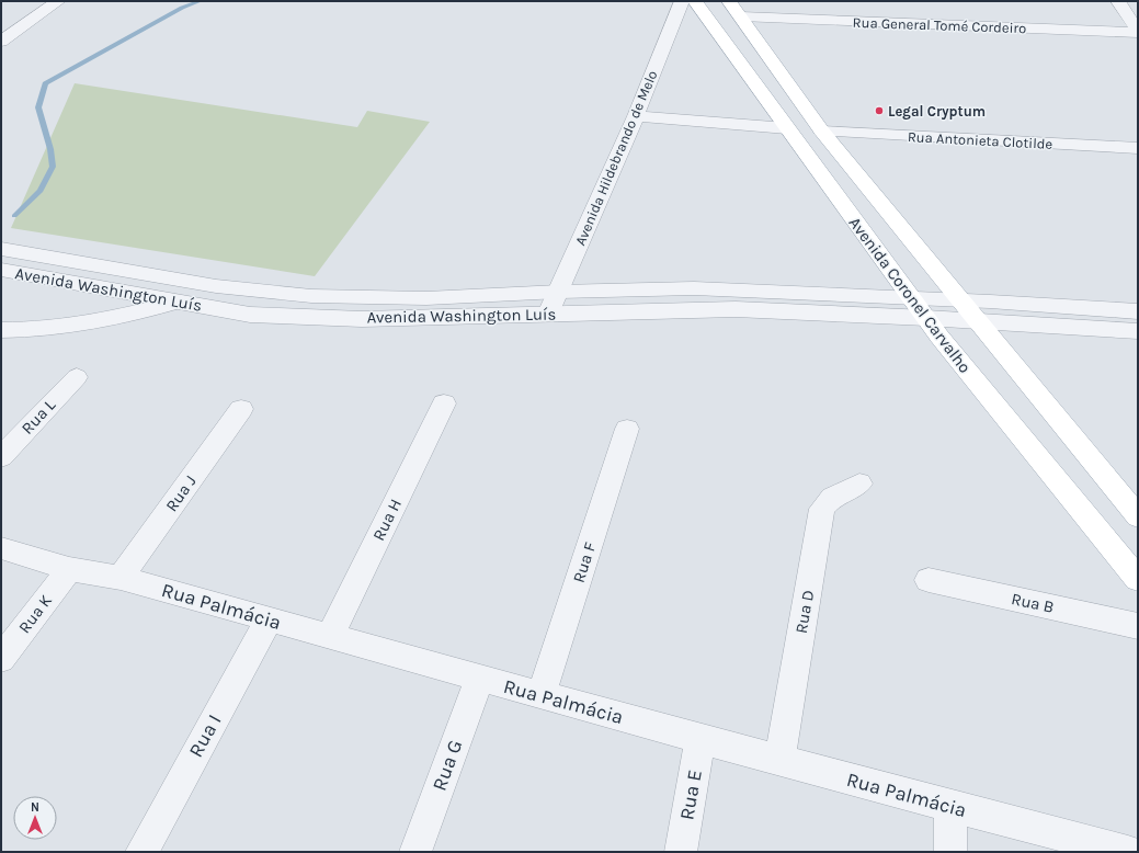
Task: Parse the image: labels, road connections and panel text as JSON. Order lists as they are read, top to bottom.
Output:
{
  "streets": {
    "main road": ["Avenida Coronel Carvalho"],
    "street": [
      "Rua General Tomé Cordeiro",
      "Rua Antonieta Clotilde",
      "Avenida Hildebrando de Melo",
      "Avenida Washington Luís",
      "Rua L",
      "Rua J",
      "Rua H",
      "Rua F",
      "Rua B",
      "Rua Palmácia",
      "Rua D",
      "Rua K",
      "Rua I",
      "Rua G",
      "Rua E"
    ]
  },
  "crossings": [
    ["Rua General Tomé Cordeiro", "Avenida Coronel Carvalho"],
    ["Rua Antonieta Clotilde", "Avenida Coronel Carvalho"],
    ["Avenida Hildebrando de Melo", "Avenida Washington Luís"],
    ["Avenida Washington Luís", "Avenida Coronel Carvalho"],
    ["Rua J", "Rua Palmácia"],
    ["Rua H", "Rua Palmácia"],
    ["Rua F", "Rua Palmácia"],
    ["Rua Palmácia", "Rua D"],
    ["Rua Palmácia", "Rua K"],
    ["Rua Palmácia", "Rua I"],
    ["Rua Palmácia", "Rua G"],
    ["Rua Palmácia", "Rua E"]
  ],
  "places": ["Legal Cryptum"],
  "north": "top"
}
